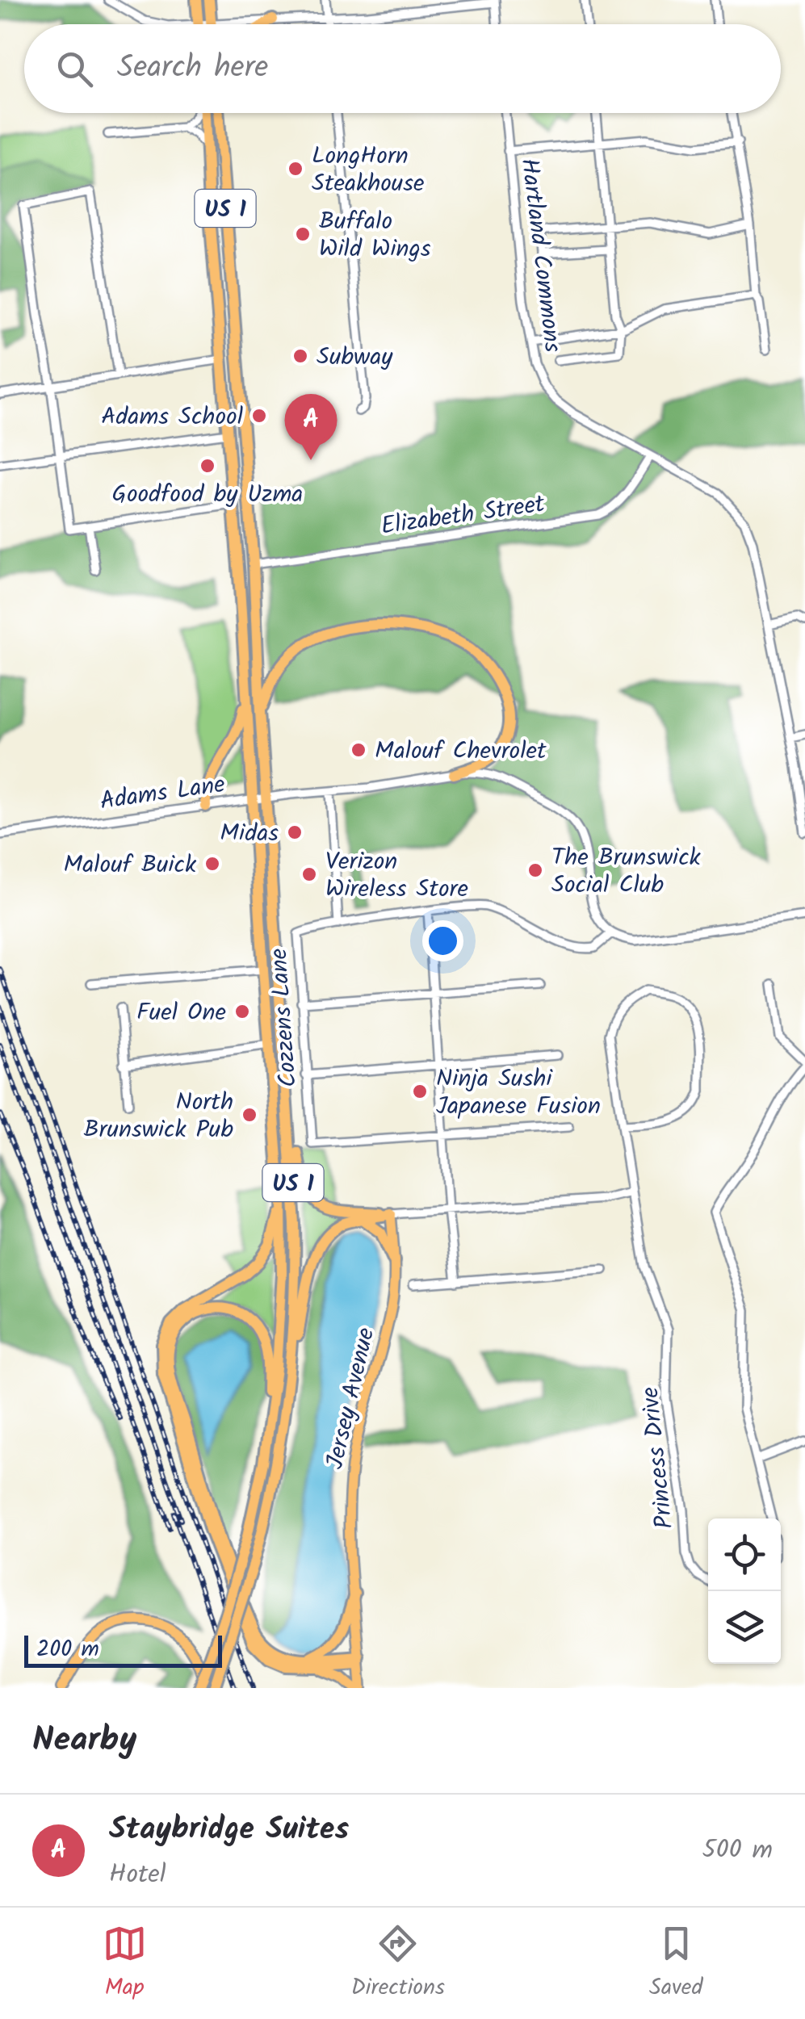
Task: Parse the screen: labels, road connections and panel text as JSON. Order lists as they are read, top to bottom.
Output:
{
  "streets": {
    "highway": ["US 1"],
    "main road": ["Jersey Avenue"],
    "street": [
      "Hartland Commons",
      "Elizabeth Street",
      "Adams Lane",
      "Cozzens Lane",
      "Princess Drive"
    ]
  },
  "crossings": [
    ["US 1", "Elizabeth Street"],
    ["US 1", "Adams Lane"],
    ["Hartland Commons", "Elizabeth Street"],
    ["Adams Lane", "Cozzens Lane"]
  ],
  "places": [
    "LongHorn Steakhouse",
    "Buffalo Wild Wings",
    "Subway",
    "Adams School",
    "Goodfood by Uzma",
    "Malouf Chevrolet",
    "Midas",
    "Malouf Buick",
    "The Brunswick Social Club",
    "Verizon Wireless Store",
    "Fuel One",
    "Ninja Sushi Japanese Fusion",
    "North Brunswick Pub"
  ],
  "scale_bar": "200 m",
  "page": {
    "search": "Search here",
    "pins": "A",
    "scale": "200 m",
    "heading": "Nearby",
    "list": [
      {
        "mark": "A",
        "name": "Staybridge Suites",
        "note": "Hotel",
        "value": "500 m"
      }
    ],
    "nav": ["Map", "Directions", "Saved"]
  }
}
